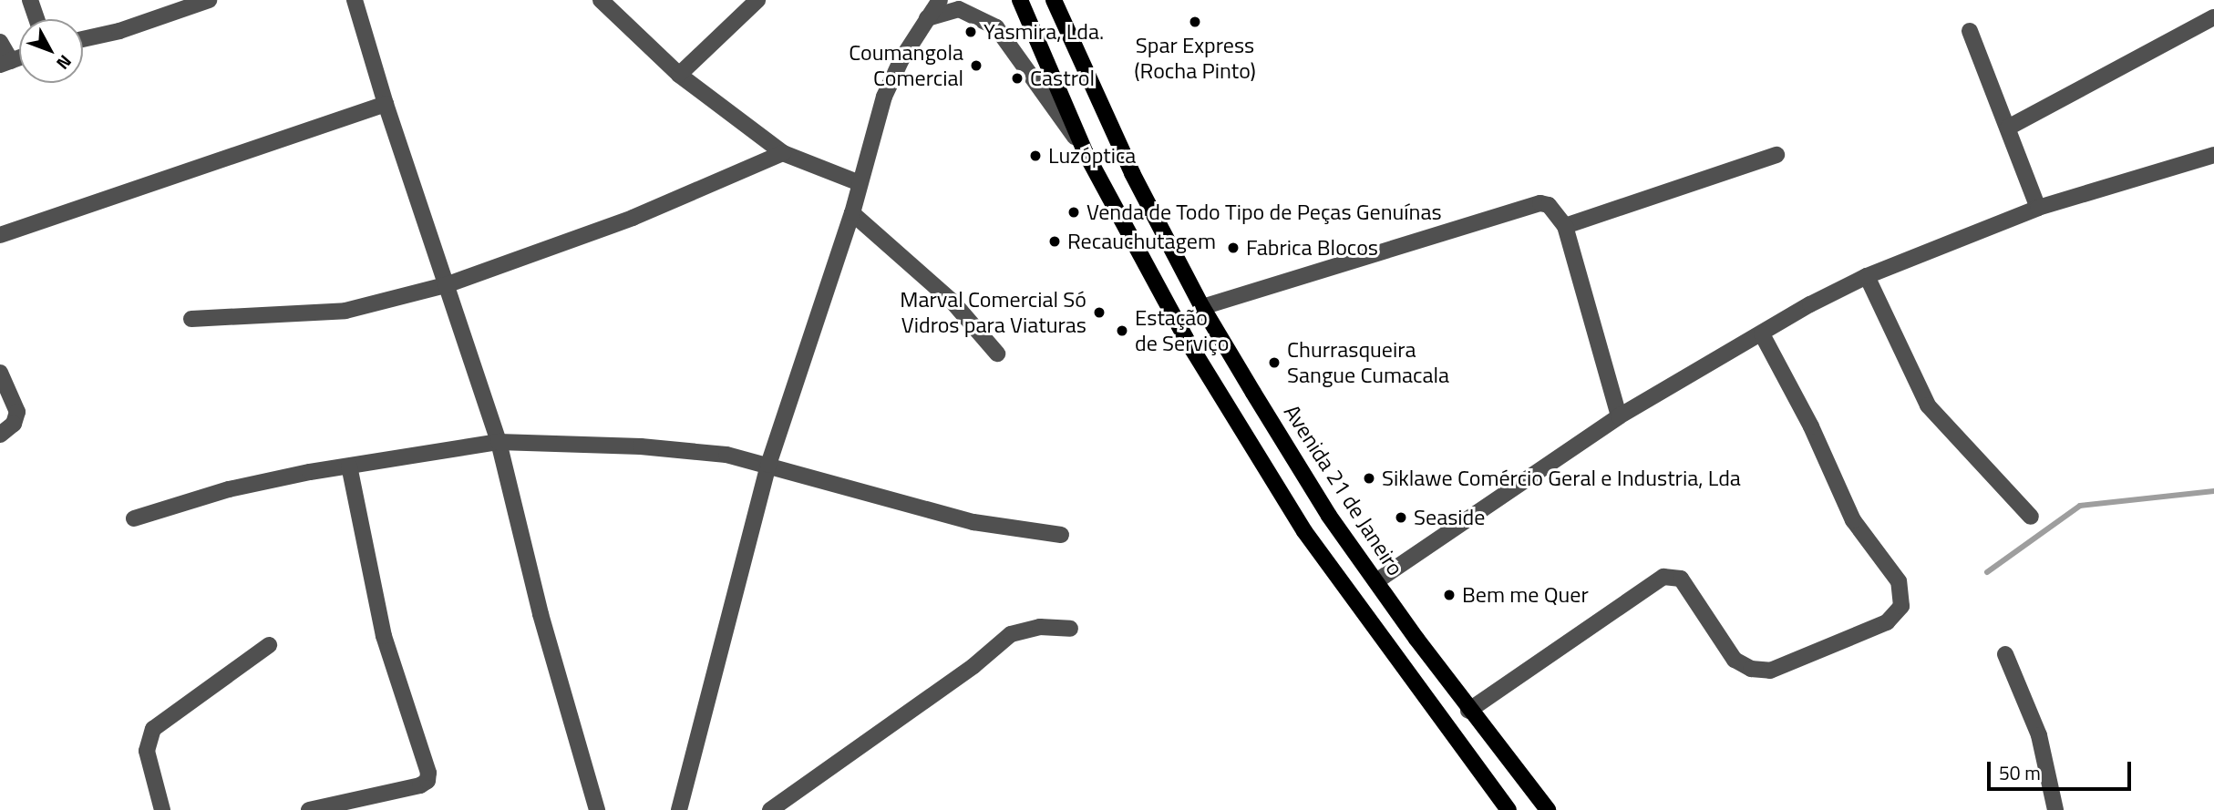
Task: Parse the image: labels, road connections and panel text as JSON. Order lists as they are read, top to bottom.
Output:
{
  "streets": {
    "main road": ["Avenida 21 de Janeiro"]
  },
  "places": [
    "Spar Express (Rocha Pinto)",
    "Yasmira, Lda.",
    "Coumangola Comercial",
    "Castrol",
    "Luzóptica",
    "Venda de Todo Tipo de Peças Genuínas",
    "Recauchutagem",
    "Fabrica Blocos",
    "Marval Comercial Só Vidros para Viaturas",
    "Estação de Serviço",
    "Churrasqueira Sangue Cumacala",
    "Siklawe Comércio Geral e Industria, Lda",
    "Seaside",
    "Bem me Quer"
  ],
  "scale_bar": "50 m",
  "north": "bottom right"
}
